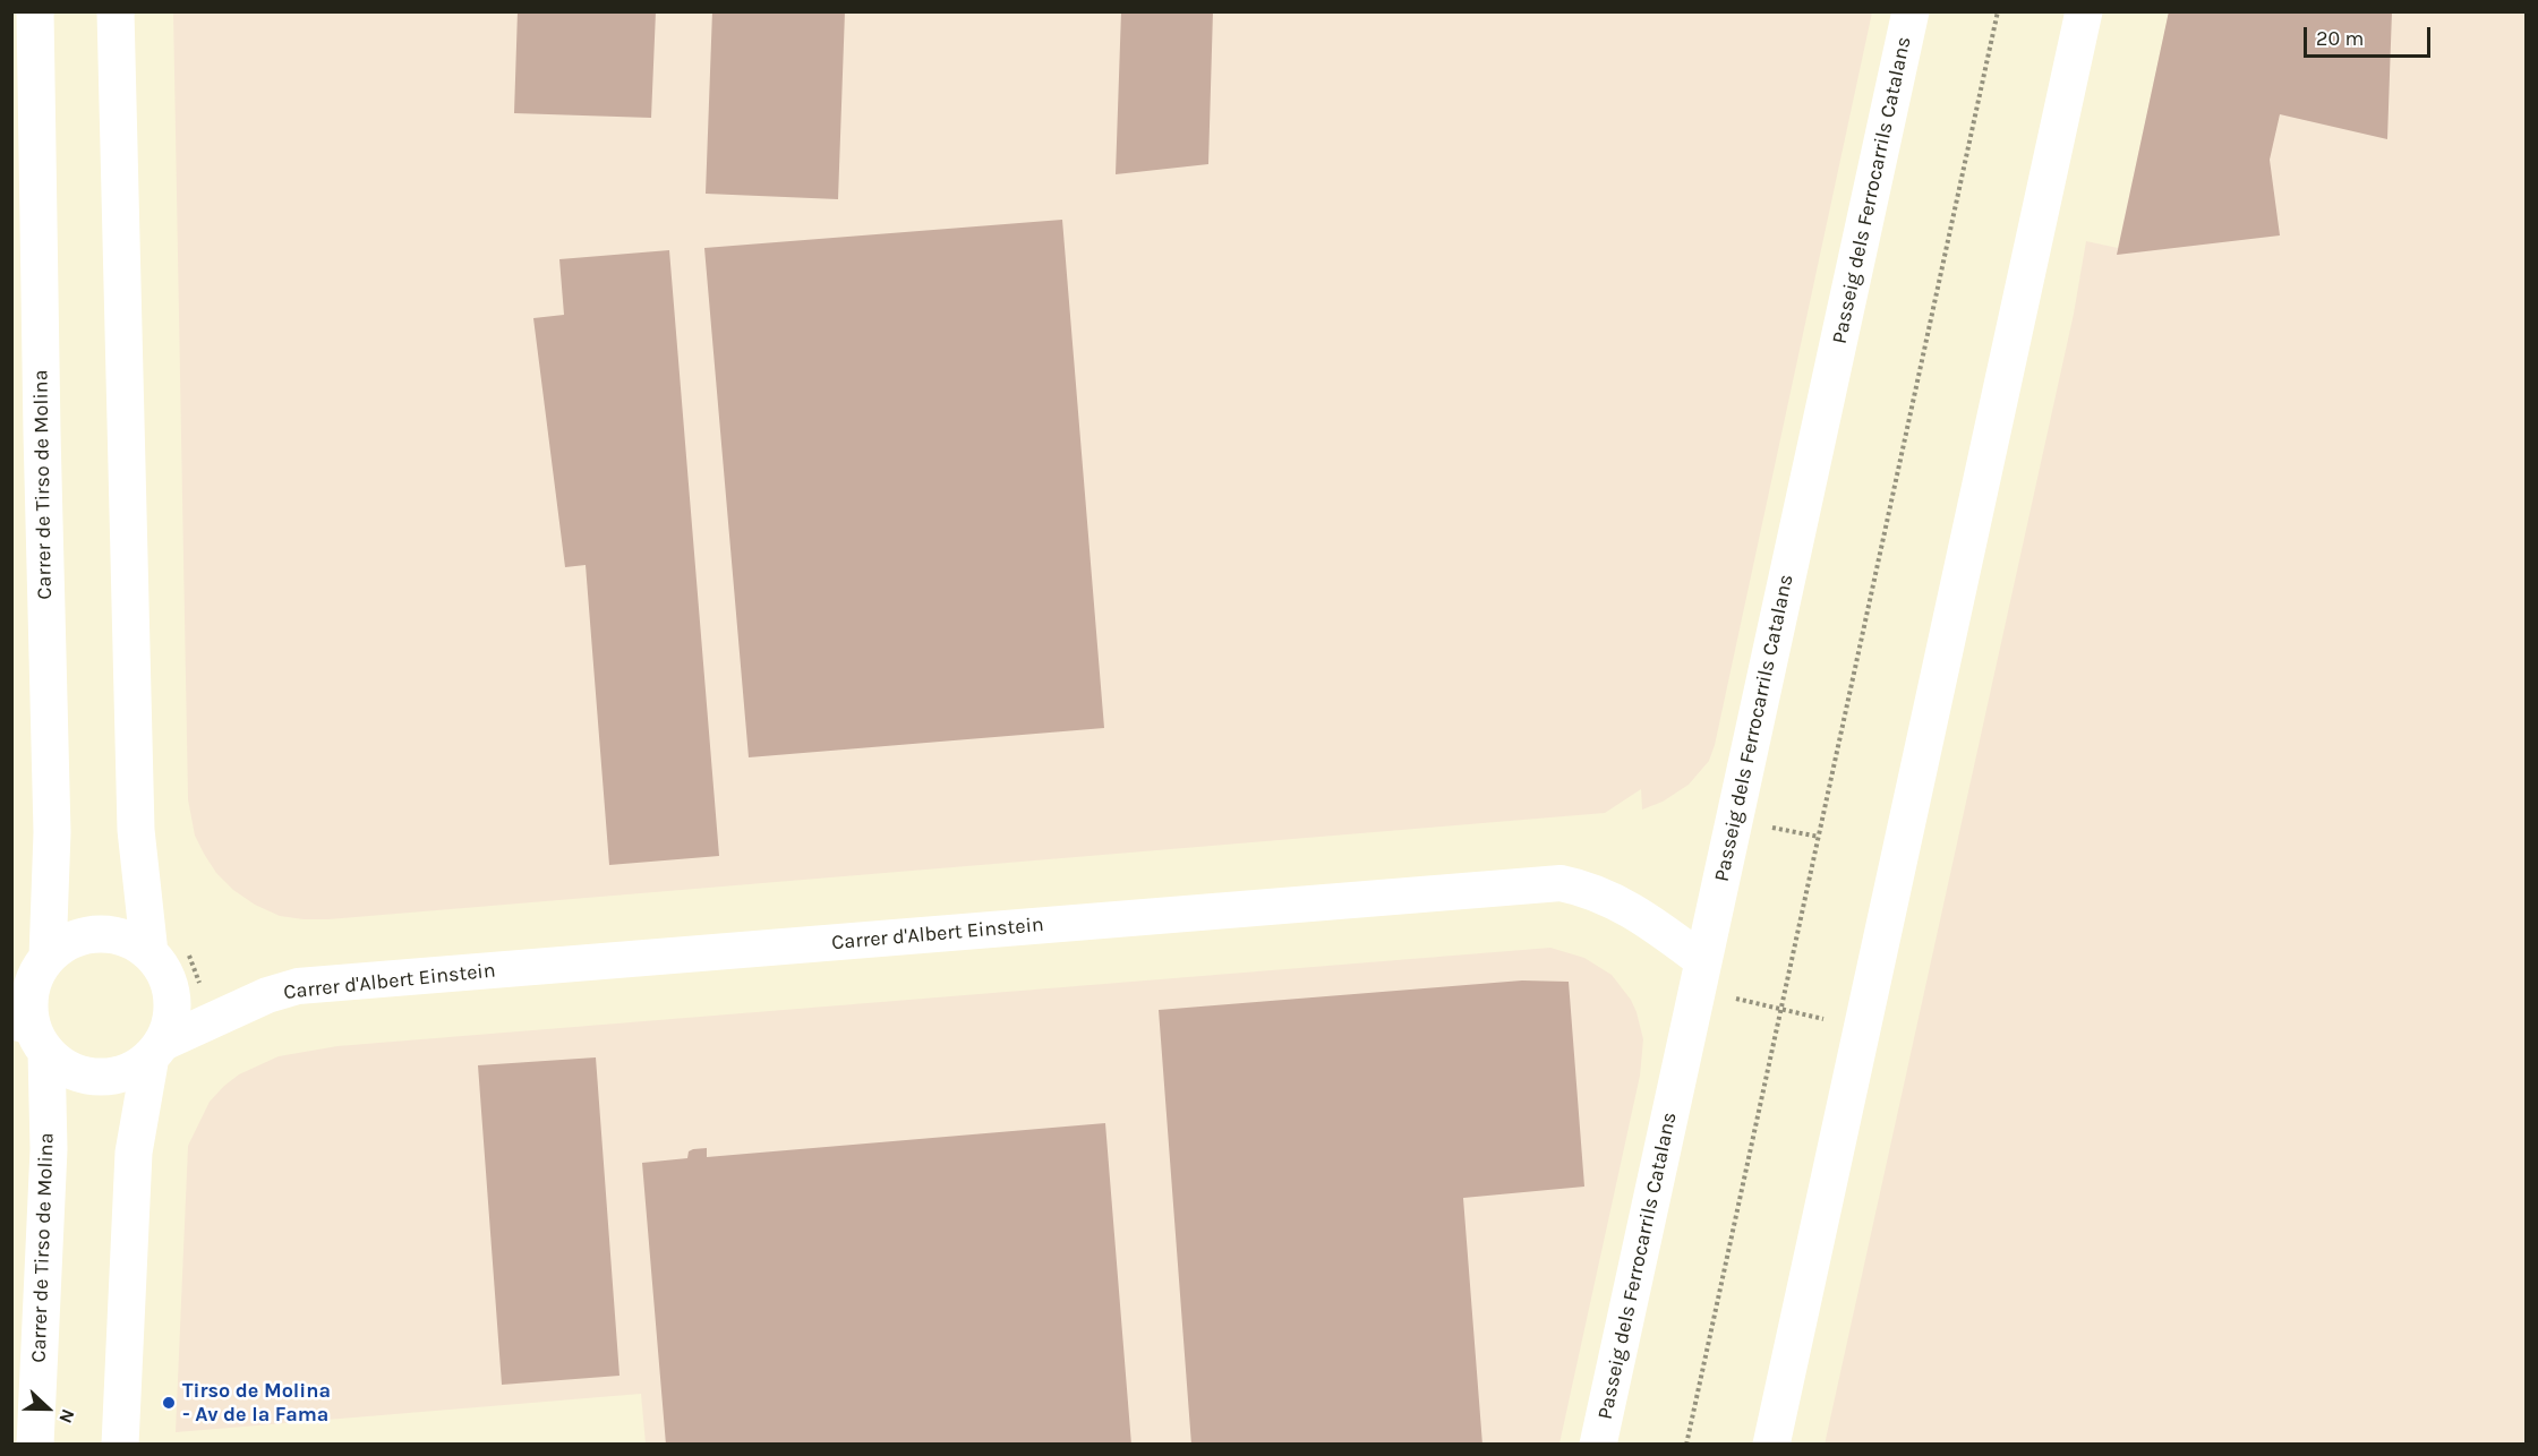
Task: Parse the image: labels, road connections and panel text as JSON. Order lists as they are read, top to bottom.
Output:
{
  "streets": {
    "street": ["Passeig dels Ferrocarrils Catalans", "Carrer de Tirso de Molina", "Carrer d'Albert Einstein"]
  },
  "crossings": [
    ["Passeig dels Ferrocarrils Catalans", "Carrer d'Albert Einstein"],
    ["Carrer de Tirso de Molina", "Carrer d'Albert Einstein"]
  ],
  "places": ["Tirso de Molina - Av de la Fama"],
  "scale_bar": "20 m",
  "north": "right"
}
